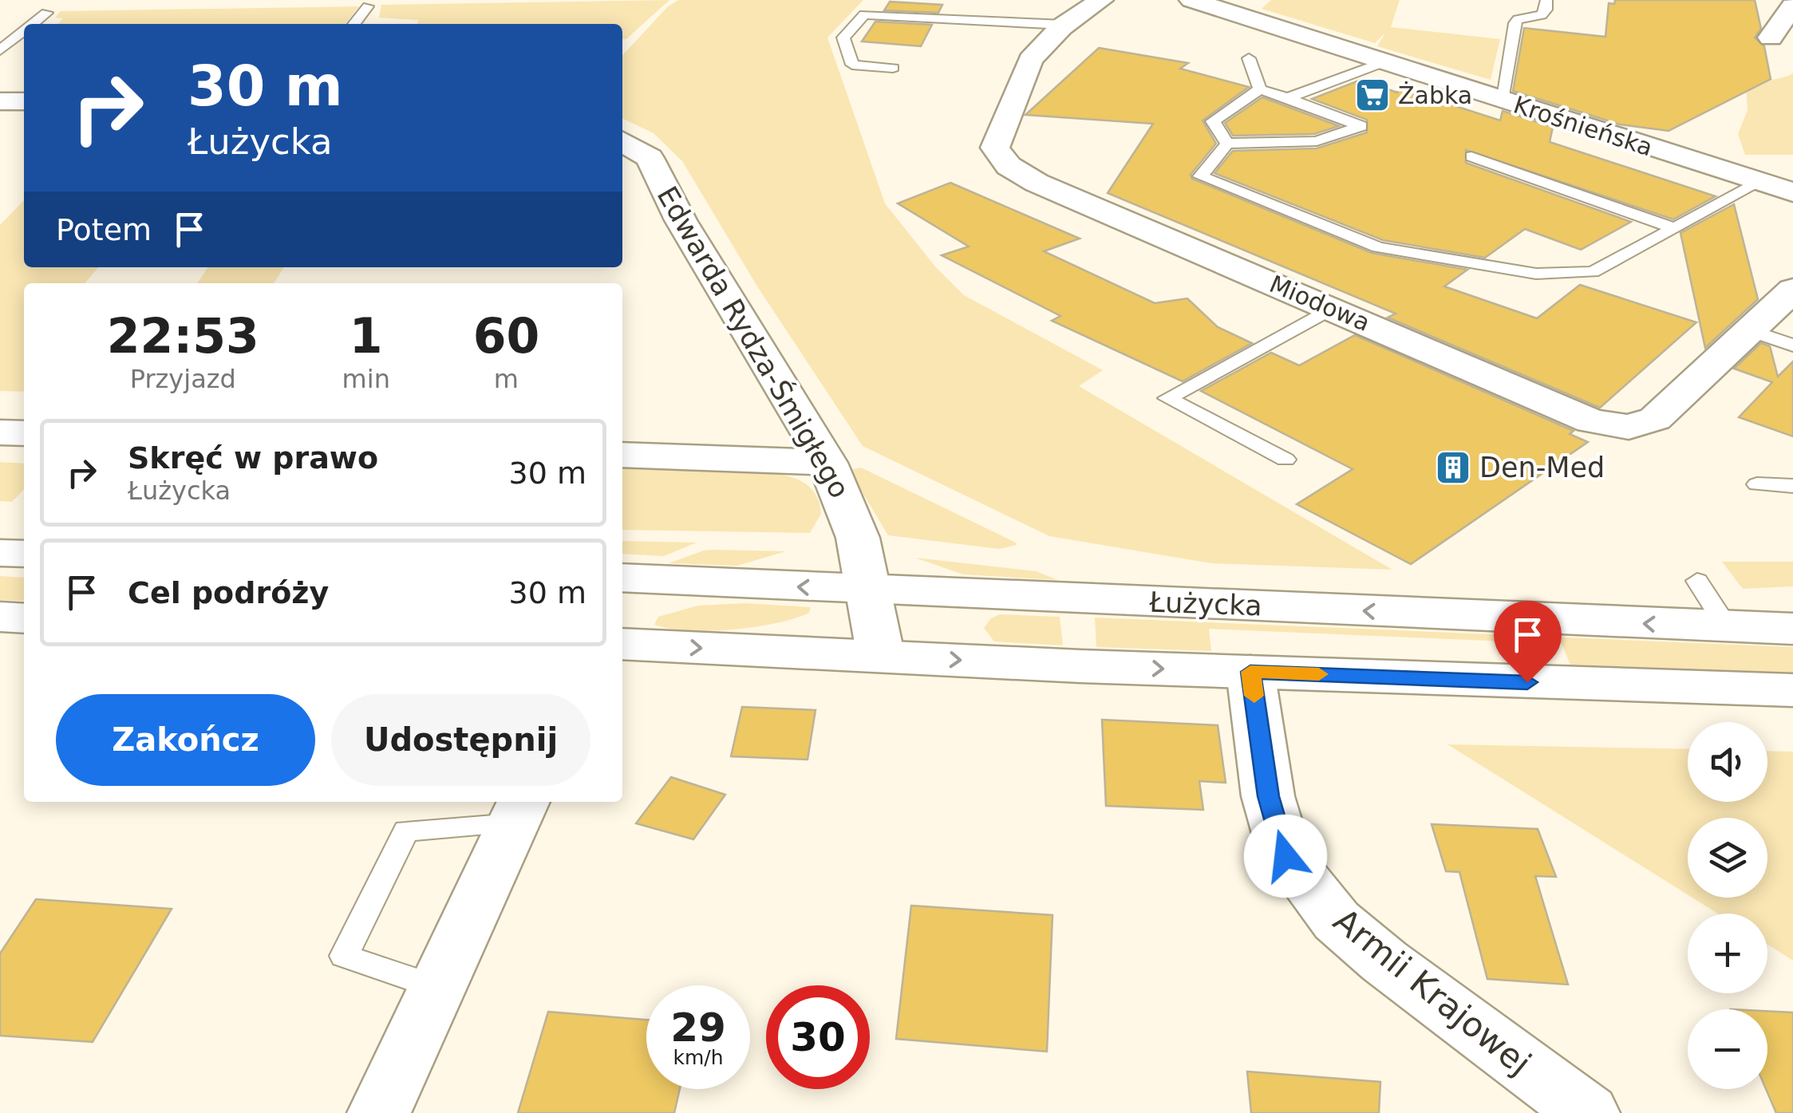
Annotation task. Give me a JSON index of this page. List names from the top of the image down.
{
  "streets": {
    "street": [
      "Krośnieńska",
      "Miodowa",
      "Edwarda Rydza-Śmigłego",
      "Łużycka",
      "Armii Krajowej"
    ]
  },
  "crossings": [
    ["Edwarda Rydza-Śmigłego", "Łużycka"]
  ],
  "places": {
    "supermarket": ["Żabka"],
    "building": ["Den-Med"]
  },
  "page": {
    "turn": ["30 m", "Łużycka"],
    "then": "Potem",
    "eta": [
      "22:53",
      "Przyjazd",
      "1",
      "min",
      "60",
      "m"
    ],
    "list": [
      {
        "name": "Skręć w prawo",
        "note": "Łużycka",
        "value": "30 m"
      },
      {
        "name": "Cel podróży",
        "value": "30 m"
      }
    ],
    "buttons": ["Zakończ", "Udostępnij"],
    "map_buttons": ["+", "−"],
    "speed": "29 km/h",
    "limit": "30"
  }
}
